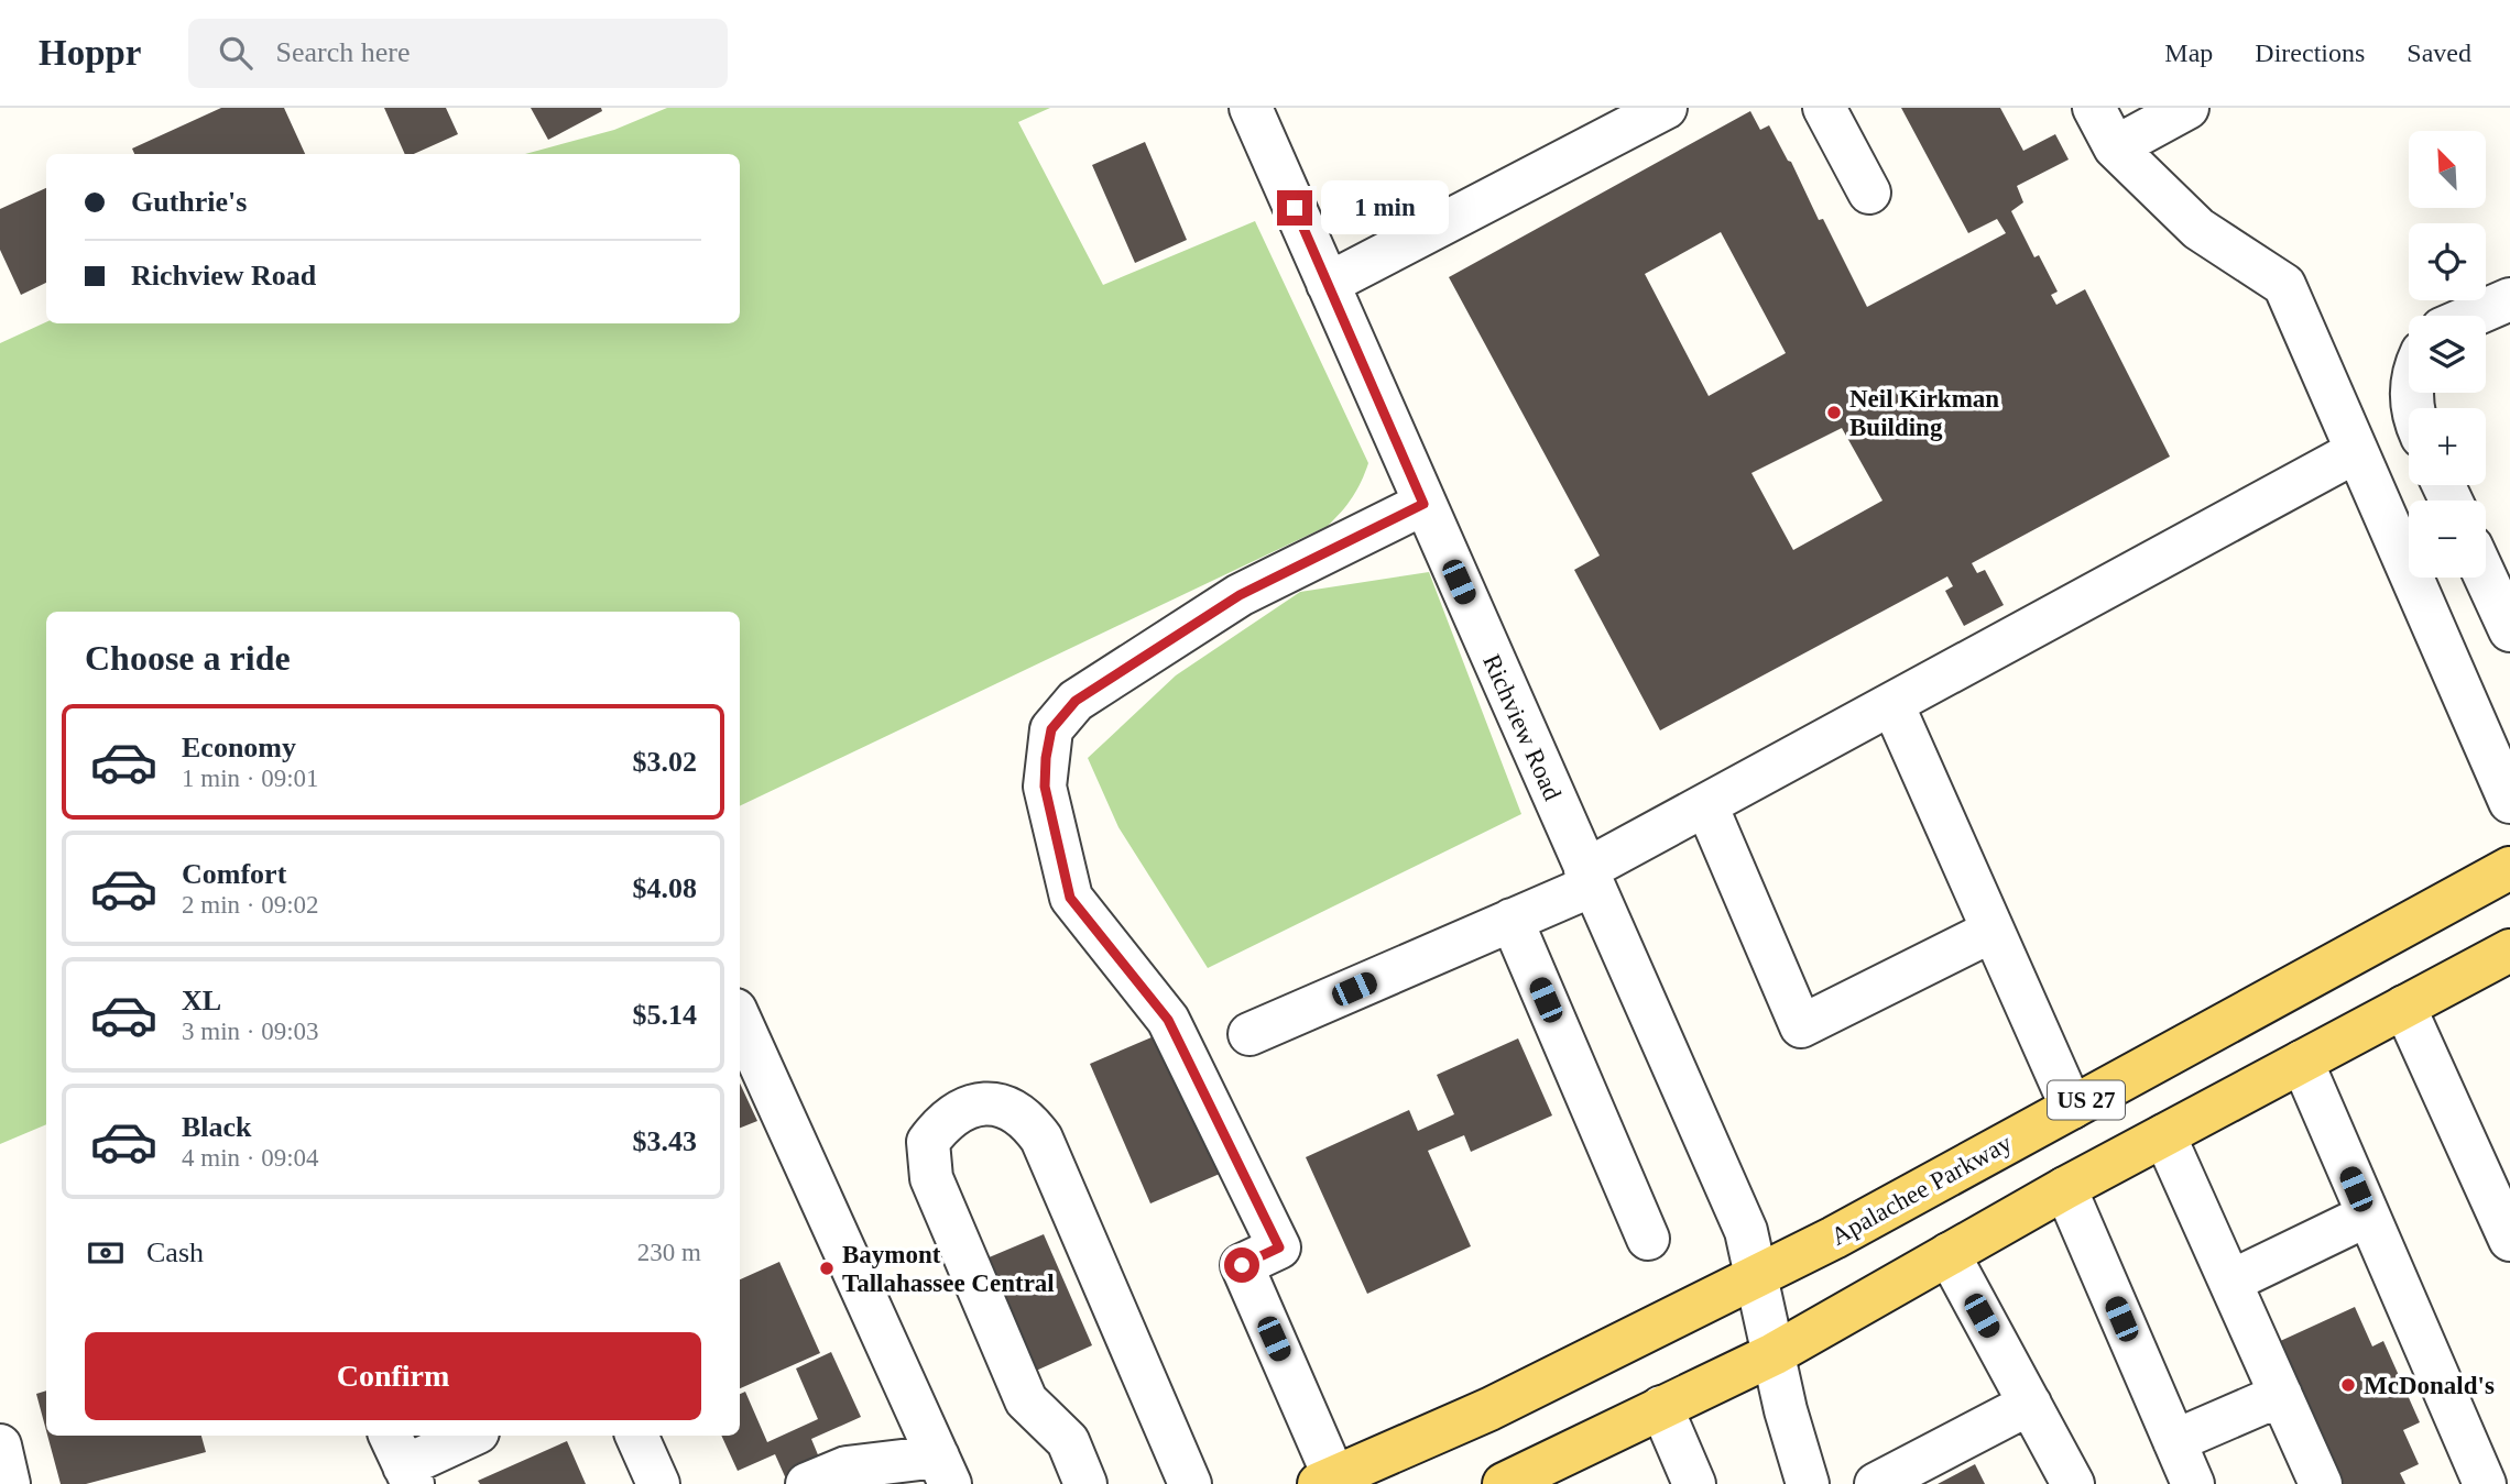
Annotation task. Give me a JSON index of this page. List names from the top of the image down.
{
  "streets": {
    "main road": ["US 27", "Apalachee Parkway"],
    "street": ["Richview Road"]
  },
  "crossings": [
    ["Richview Road", "US 27"],
    ["Richview Road", "Apalachee Parkway"]
  ],
  "places": ["Neil Kirkman Building", "Baymont Tallahassee Central", "McDonald's"],
  "north": "top left",
  "page": {
    "header": "Hoppr",
    "search": "Search here",
    "nav": ["Map", "Directions", "Saved"],
    "map_buttons": ["+", "−"],
    "banner": ["Guthrie's", "Richview Road"],
    "bubble": "1 min",
    "heading": "Choose a ride",
    "list": [
      {
        "name": "Economy",
        "note": "1 min · 09:01",
        "value": "$3.02"
      },
      {
        "name": "Comfort",
        "note": "2 min · 09:02",
        "value": "$4.08"
      },
      {
        "name": "XL",
        "note": "3 min · 09:03",
        "value": "$5.14"
      },
      {
        "name": "Black",
        "note": "4 min · 09:04",
        "value": "$3.43"
      }
    ],
    "pay": ["Cash", "230 m"],
    "buttons": "Confirm"
  }
}
